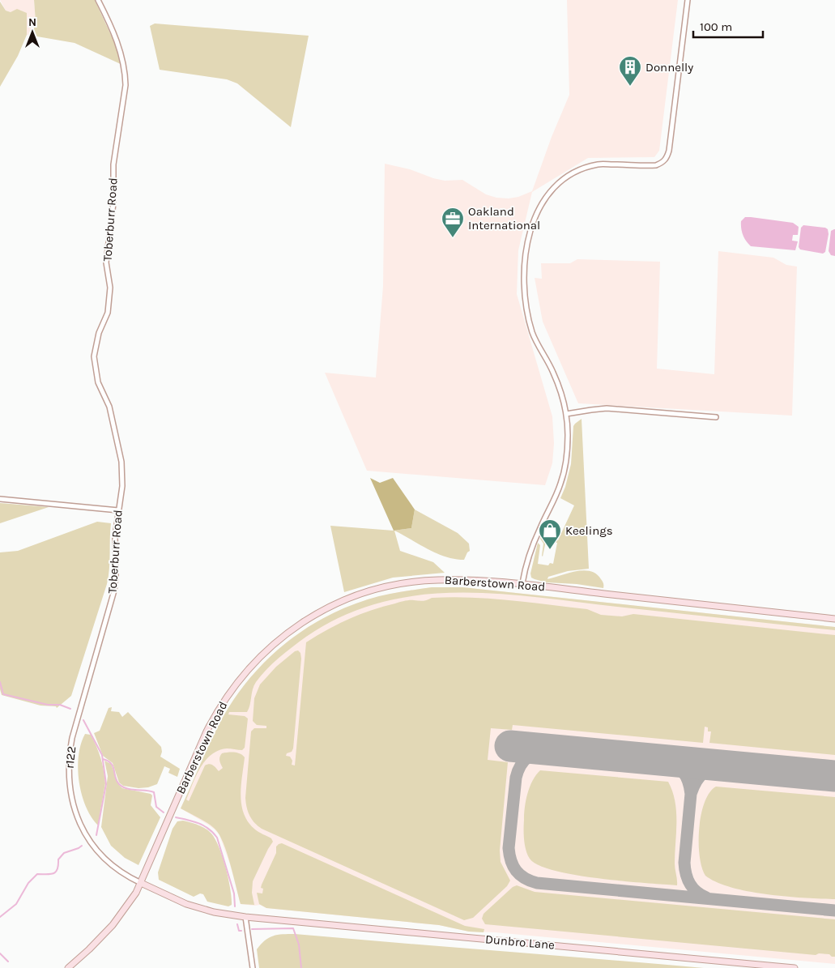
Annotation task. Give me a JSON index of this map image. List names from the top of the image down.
{
  "streets": {
    "main road": ["Barberstown Road", "Dunbro Lane"],
    "street": ["Toberburr Road", "r122"]
  },
  "crossings": [
    ["Toberburr Road", "r122"],
    ["Barberstown Road", "r122"],
    ["Barberstown Road", "Dunbro Lane"],
    ["r122", "Dunbro Lane"]
  ],
  "places": {
    "building": ["Donnelly"],
    "office": ["Oakland International"],
    "shop": ["Keelings"]
  },
  "scale_bar": "100 m",
  "north": "top"
}
